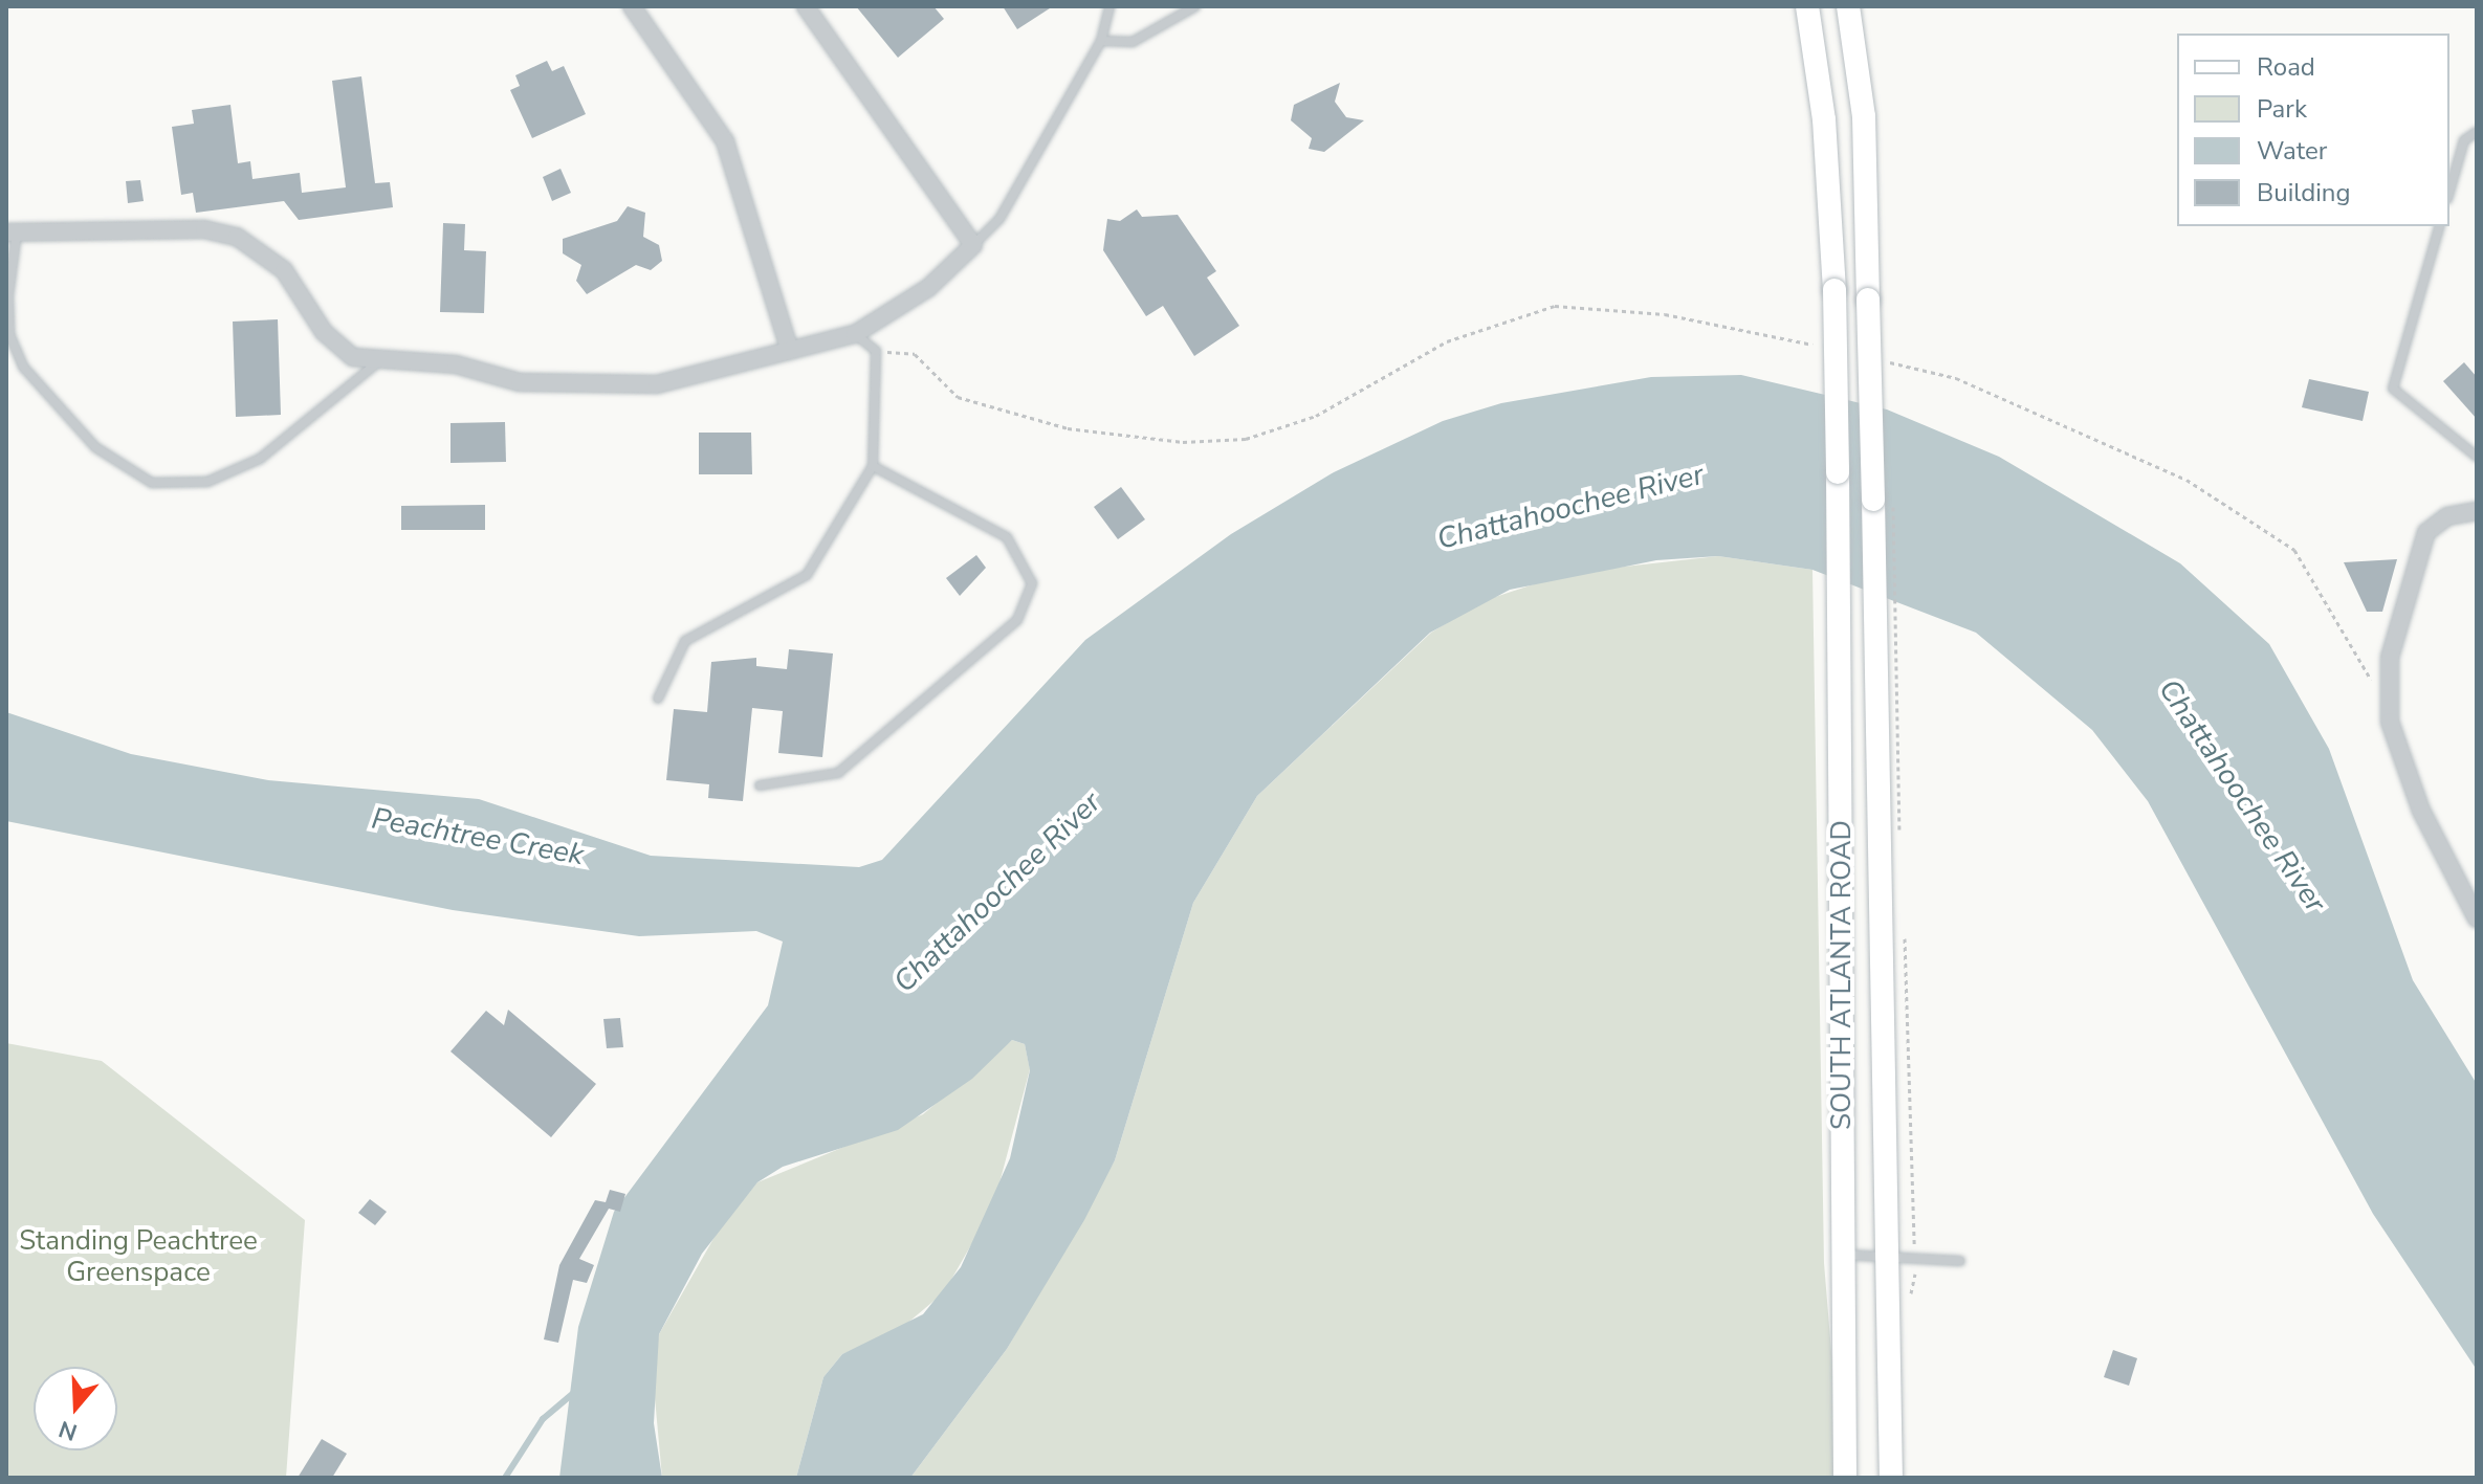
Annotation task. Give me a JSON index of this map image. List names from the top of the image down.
{
  "streets": {
    "main road": ["SOUTH ATLANTA ROAD"]
  },
  "water": ["Chattahoochee River", "Peachtree Creek"],
  "parks": ["Standing Peachtree Greenspace"],
  "legend": [
    "Road",
    "Park",
    "Water",
    "Building"
  ],
  "north": "bottom"
}
